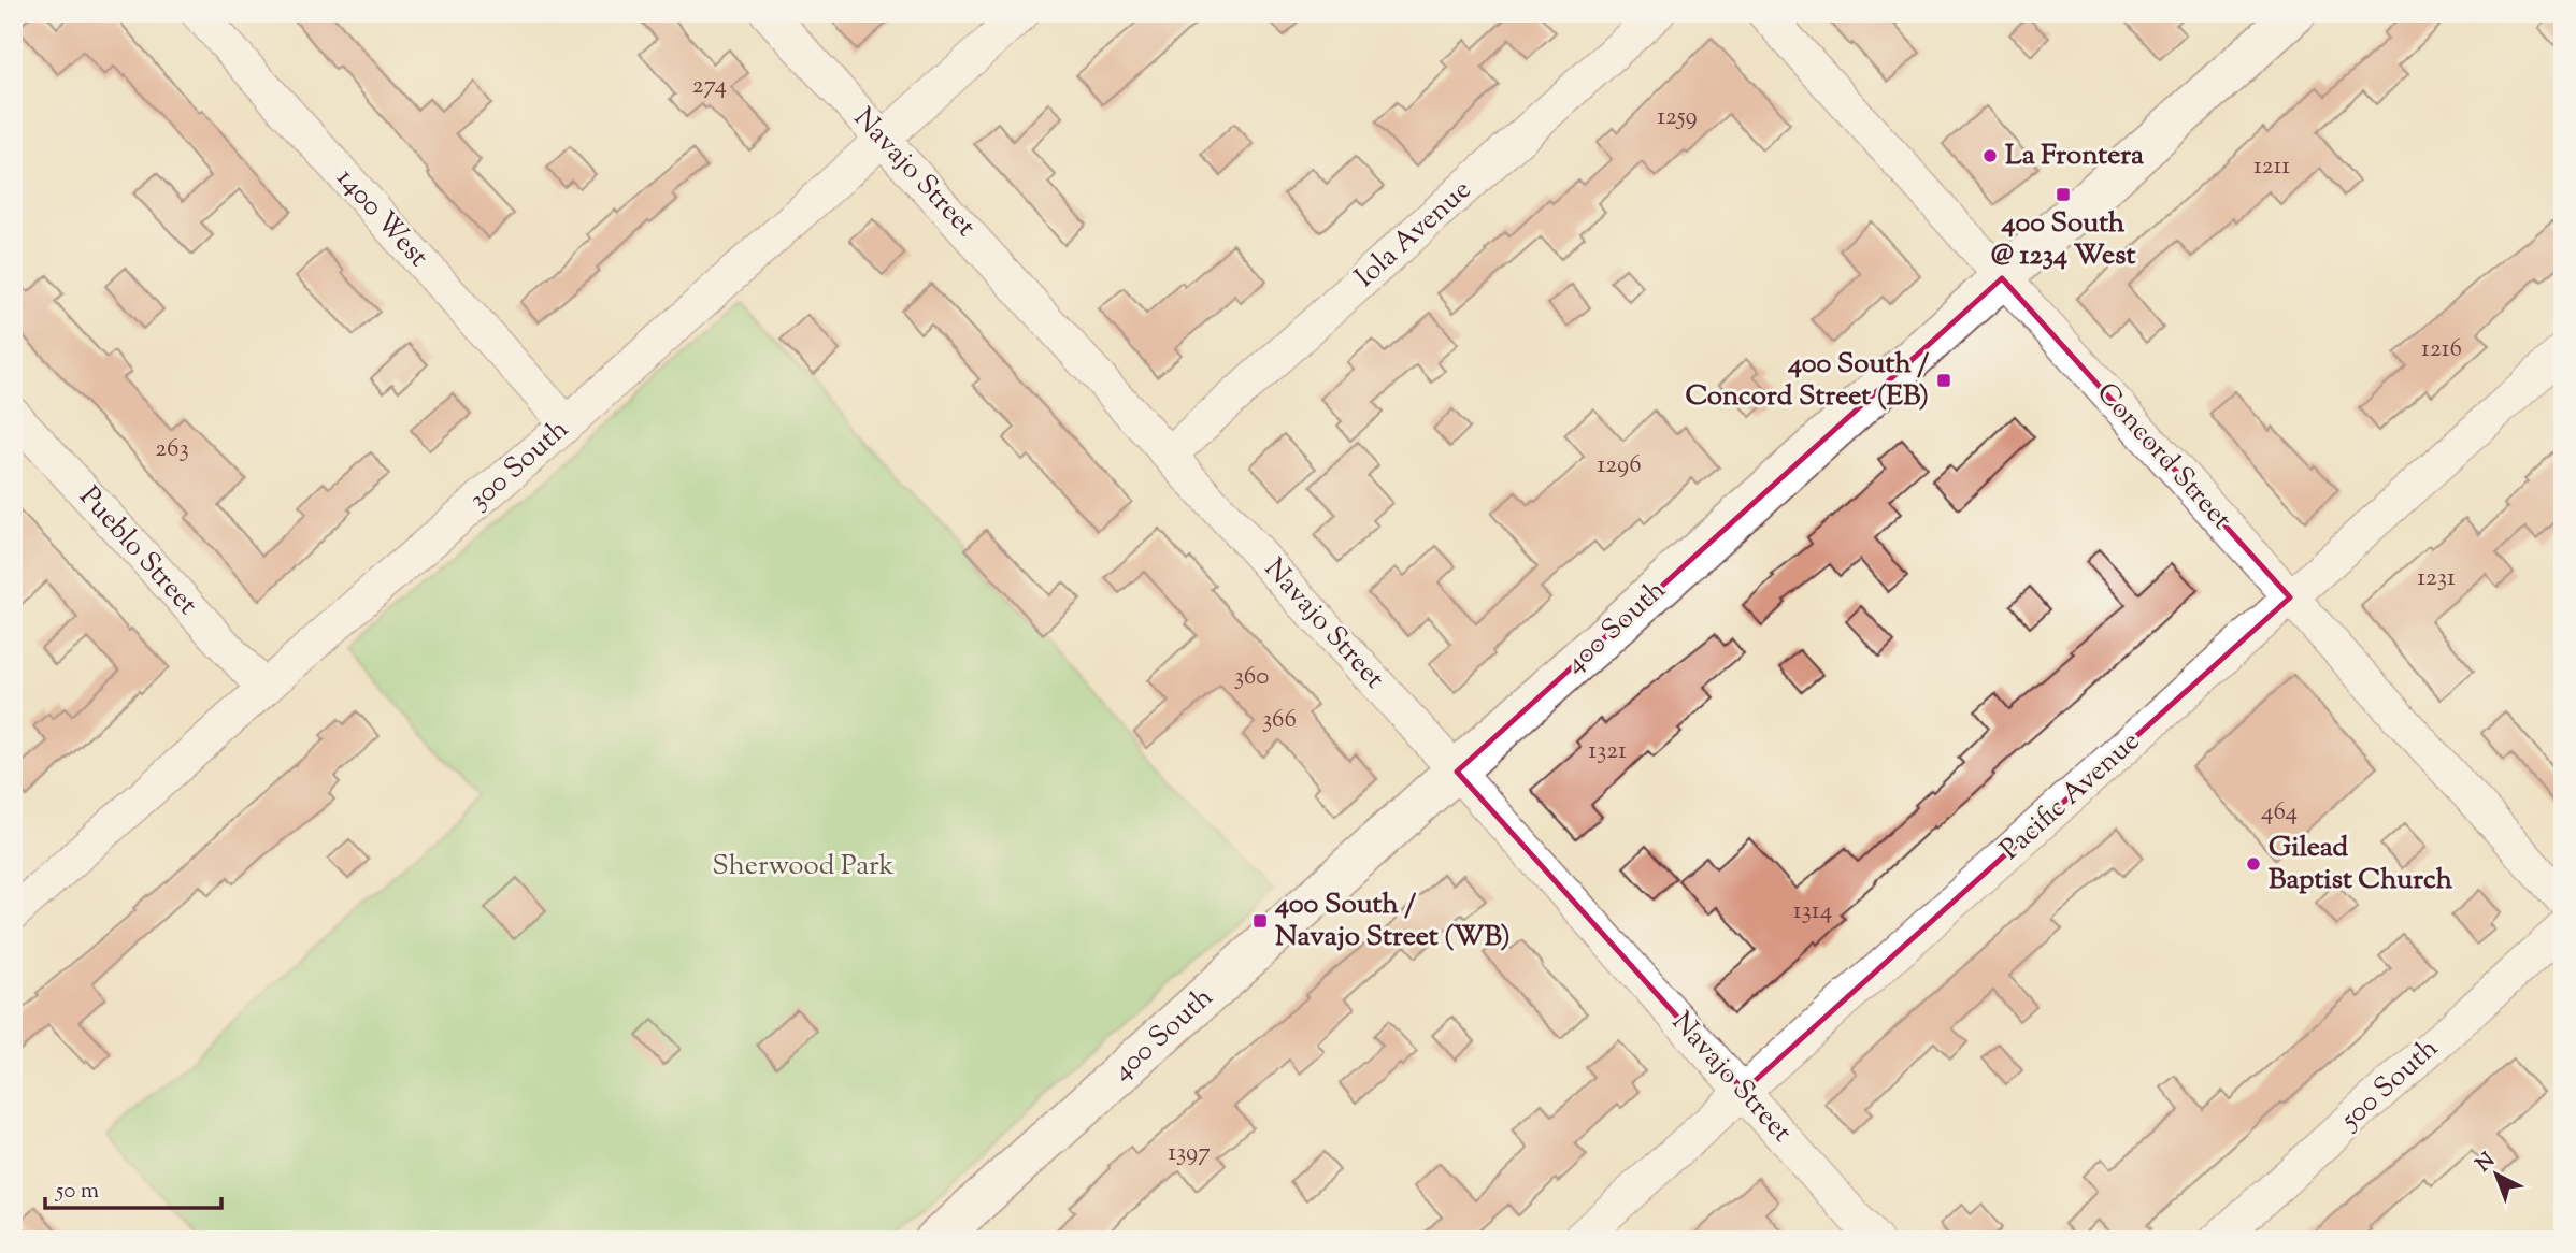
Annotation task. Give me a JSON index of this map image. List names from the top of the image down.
{
  "streets": {
    "main road": ["400 South"],
    "street": [
      "Navajo Street",
      "1400 West",
      "Iola Avenue",
      "Concord Street",
      "300 South",
      "Pueblo Street",
      "Pacific Avenue",
      "500 South"
    ]
  },
  "crossings": [
    ["Navajo Street", "Iola Avenue"],
    ["Navajo Street", "300 South"],
    ["Navajo Street", "400 South"],
    ["Navajo Street", "Pacific Avenue"],
    ["1400 West", "300 South"],
    ["Concord Street", "400 South"],
    ["Concord Street", "Pacific Avenue"],
    ["300 South", "Pueblo Street"]
  ],
  "parks": ["Sherwood Park"],
  "places": {
    "other": ["La Frontera", "Gilead Baptist Church"],
    "transit": ["400 South @ 1234 West", "400 South / Concord Street (EB)", "400 South / Navajo Street (WB)"]
  },
  "house_numbers": [
    "274",
    "1259",
    "1211",
    "1216",
    "263",
    "1296",
    "1231",
    "360",
    "366",
    "1321",
    "464",
    "1314",
    "1397"
  ],
  "scale_bar": "50 m",
  "north": "top left"
}
